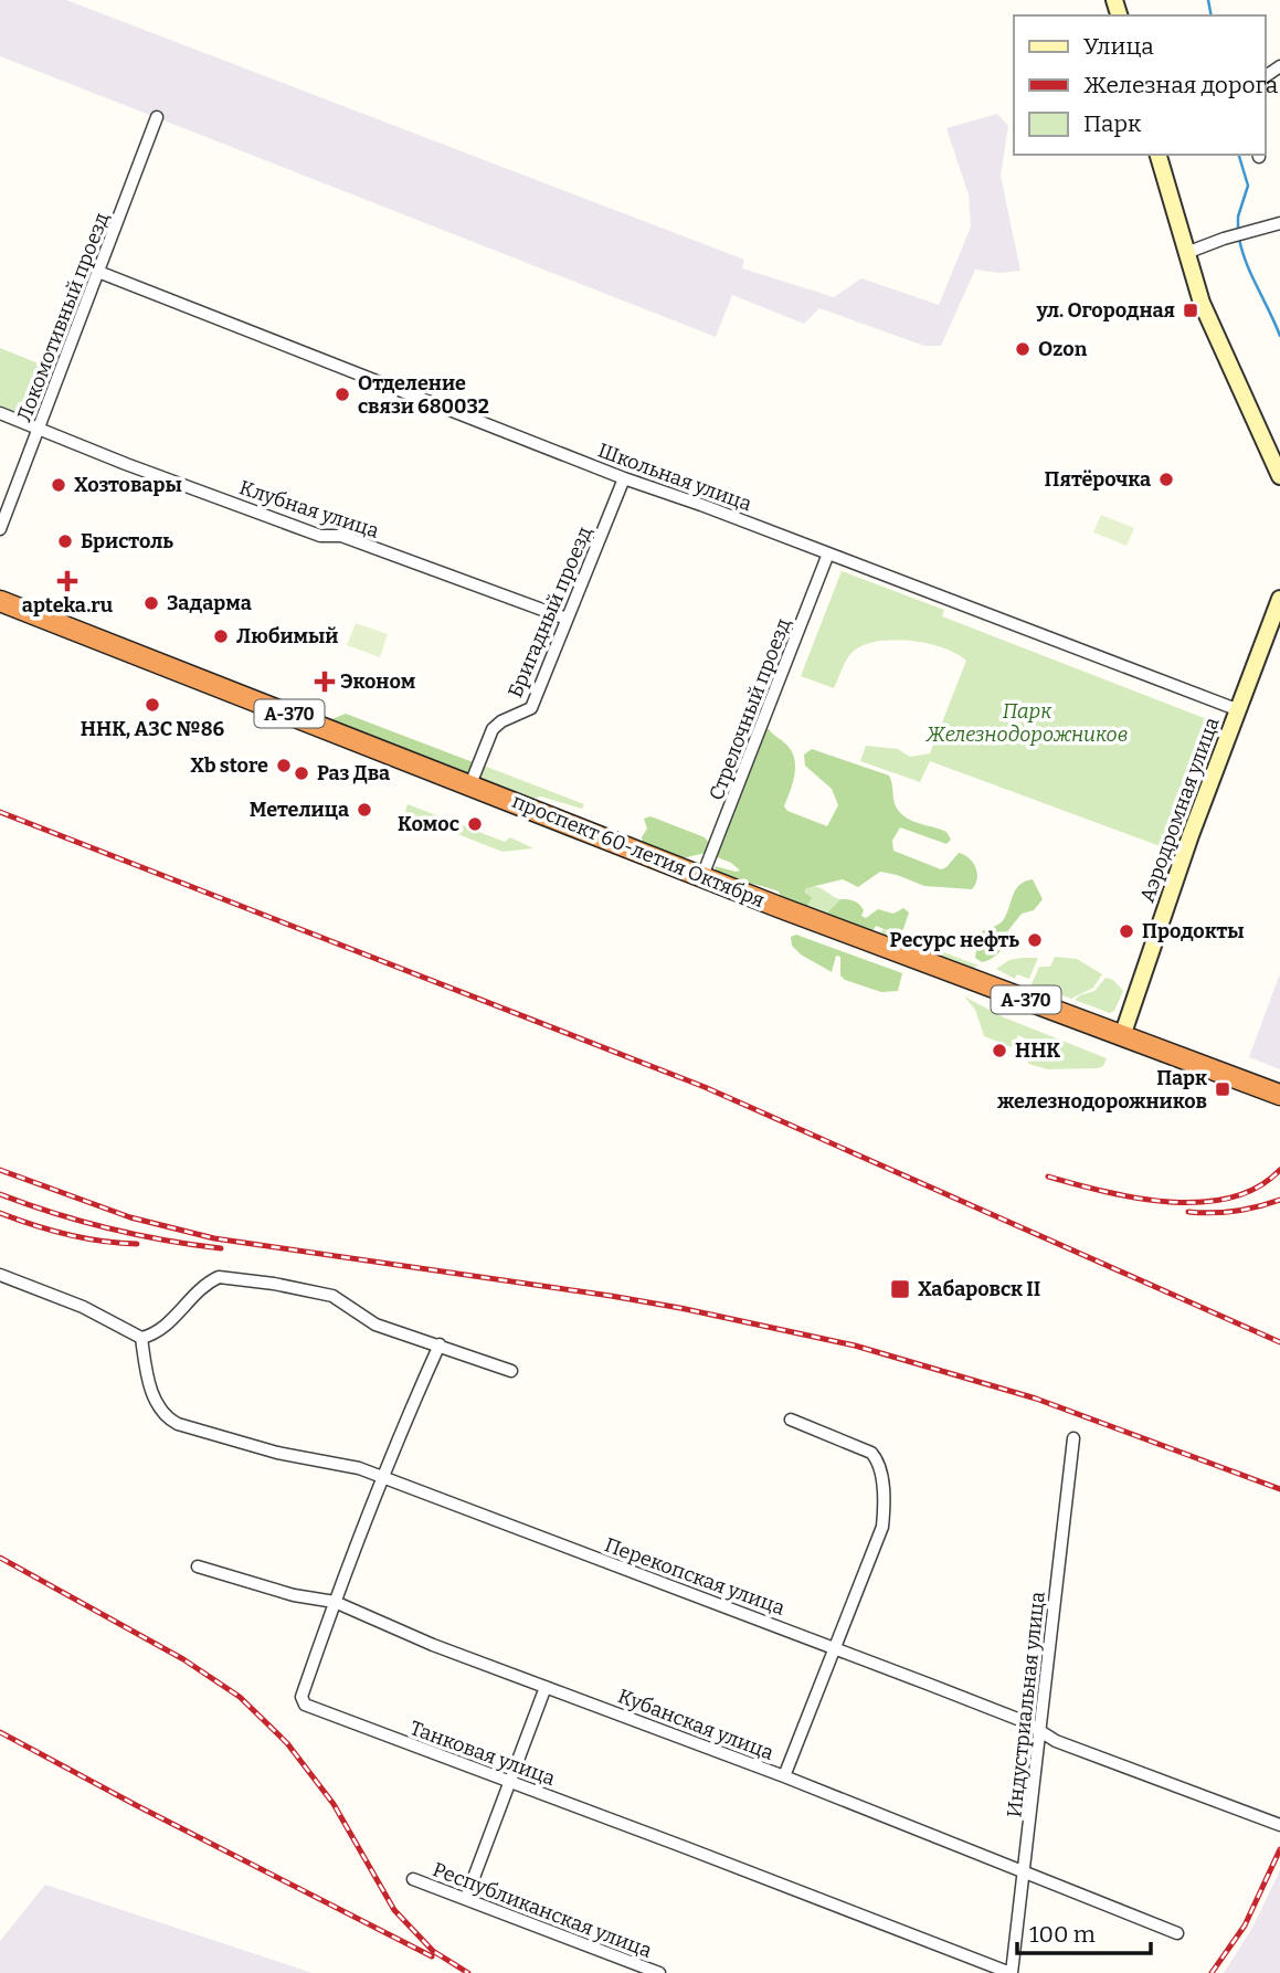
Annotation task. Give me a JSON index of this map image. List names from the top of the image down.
{
  "streets": {
    "highway": ["А-370", "проспект 60-летия Октября"],
    "street": [
      "Локомотивный проезд",
      "Школьная улица",
      "Клубная улица",
      "Бригадный проезд",
      "Стрелочный проезд",
      "Аэродромная улица",
      "Перекопская улица",
      "Индустриальная улица",
      "Кубанская улица",
      "Танковая улица",
      "Республиканская улица"
    ]
  },
  "crossings": [
    ["Локомотивный проезд", "Школьная улица"],
    ["Локомотивный проезд", "Клубная улица"],
    ["Школьная улица", "Бригадный проезд"],
    ["Школьная улица", "Стрелочный проезд"],
    ["Школьная улица", "Аэродромная улица"],
    ["Клубная улица", "Бригадный проезд"],
    ["Бригадный проезд", "проспект 60-летия Октября"],
    ["Стрелочный проезд", "проспект 60-летия Октября"],
    ["Аэродромная улица", "проспект 60-летия Октября"],
    ["Перекопская улица", "Индустриальная улица"],
    ["Перекопская улица", "Танковая улица"],
    ["Индустриальная улица", "Кубанская улица"],
    ["Индустриальная улица", "Танковая улица"],
    ["Кубанская улица", "Танковая улица"]
  ],
  "parks": ["Парк Железнодорожников"],
  "places": {
    "transit": ["ул. Огородная", "Парк железнодорожников", "Хабаровск II"],
    "other": [
      "Ozon",
      "Отделение связи 680032",
      "Пятёрочка",
      "Хозтовары",
      "Бристоль",
      "Задарма",
      "Любимый",
      "ННК, АЗС №86",
      "Xb store",
      "Раз Два",
      "Метелица",
      "Комос",
      "Продокты",
      "Ресурс нефть",
      "ННК"
    ],
    "health": ["apteka.ru", "Эконом"]
  },
  "legend": ["Улица", "Железная дорога", "Парк"],
  "scale_bar": "100 m"
}
